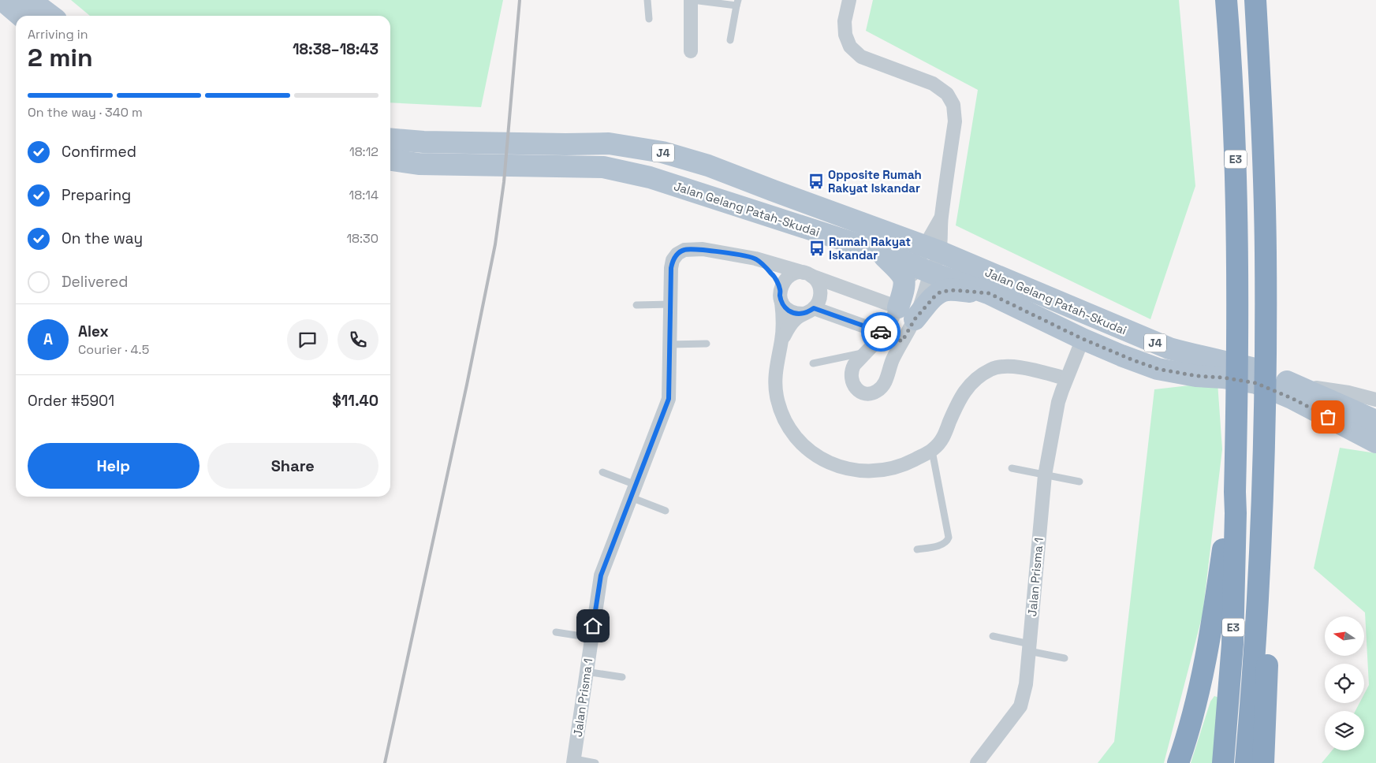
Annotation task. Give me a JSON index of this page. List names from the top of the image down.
{
  "streets": {
    "highway": ["E3"],
    "main road": ["J4", "Jalan Gelang Patah-Skudai"],
    "street": ["Jalan Prisma 1"]
  },
  "crossings": [
    ["Jalan Gelang Patah-Skudai", "Jalan Prisma 1"]
  ],
  "places": {
    "bus stop": ["Opposite Rumah Rakyat Iskandar", "Rumah Rakyat Iskandar"]
  },
  "north": "left",
  "page": {
    "heading": ["2 min", "Arriving in", "18:38–18:43"],
    "panel": [
      "Alex",
      "Courier · 4.5",
      "Order #5901",
      "$11.40"
    ],
    "bar": "On the way · 340 m",
    "list": [
      ["Confirmed", "18:12"],
      ["Preparing", "18:14"],
      ["On the way", "18:30"],
      "Delivered"
    ],
    "round": "A",
    "buttons": ["Help", "Share"]
  }
}
